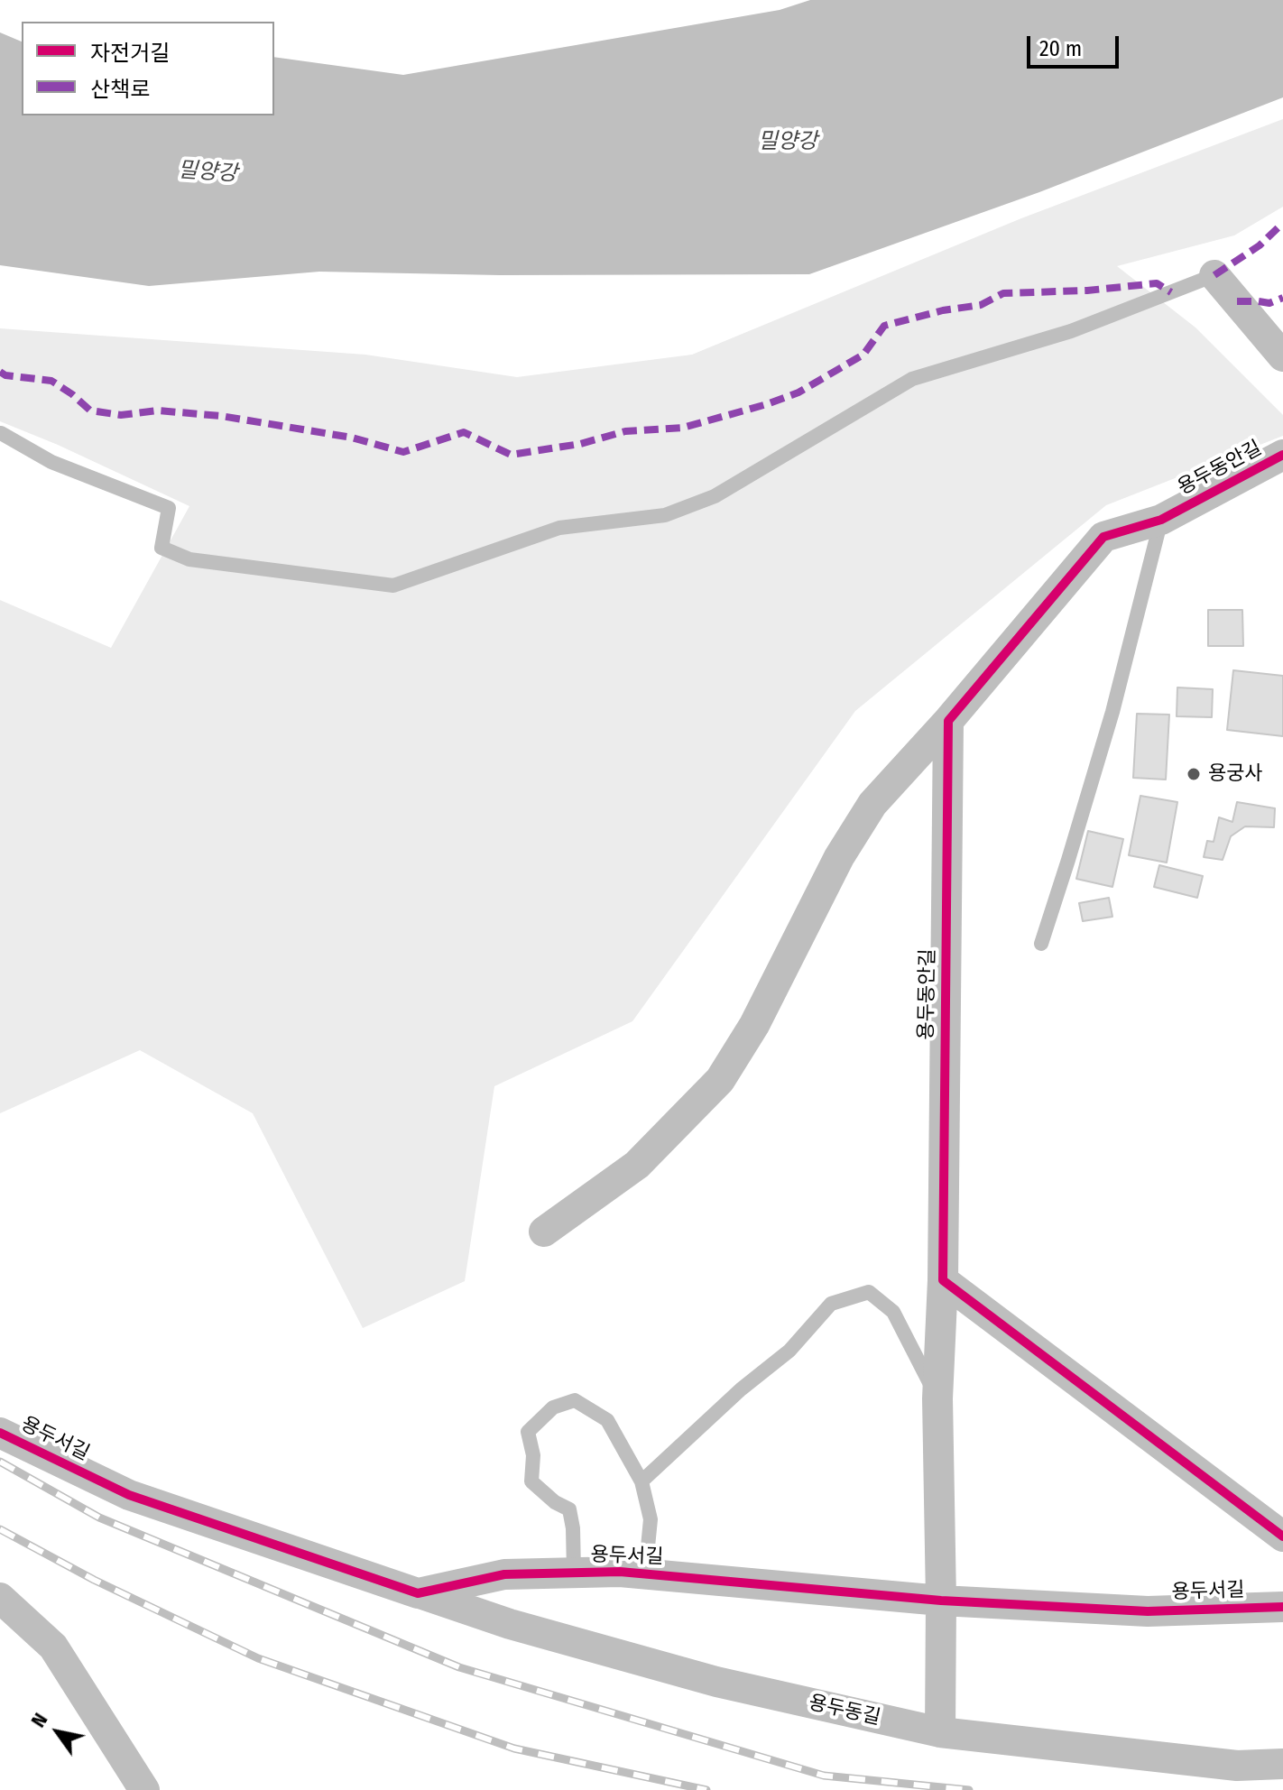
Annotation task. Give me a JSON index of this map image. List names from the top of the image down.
{
  "streets": {
    "street": ["용두동안길", "용두서길", "용두동길"]
  },
  "crossings": [
    ["용두동안길", "용두서길"],
    ["용두동안길", "용두동길"],
    ["용두서길", "용두동길"]
  ],
  "water": ["밀양강"],
  "places": ["용궁사"],
  "legend": ["자전거길", "산책로"],
  "scale_bar": "20 m",
  "north": "top left"
}
